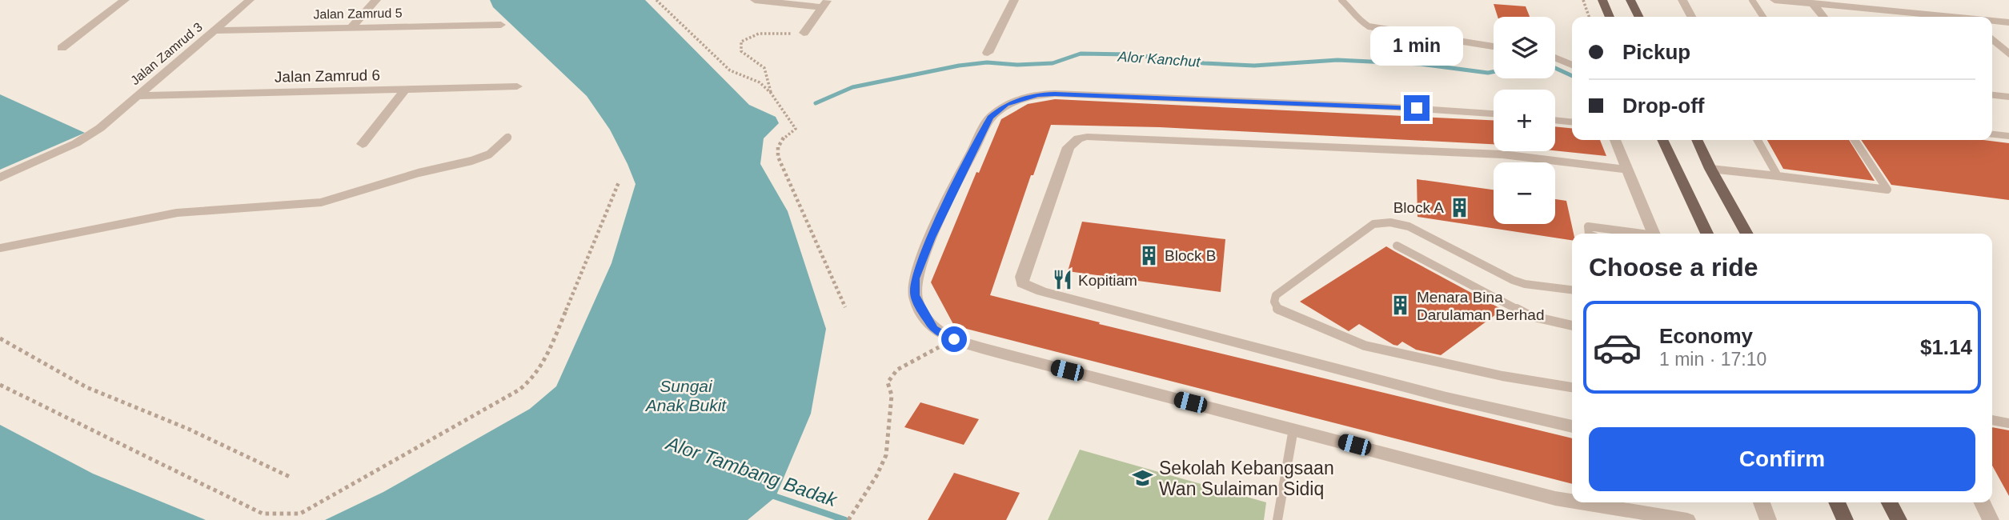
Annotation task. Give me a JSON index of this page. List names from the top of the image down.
{
  "streets": {
    "street": ["Jalan Zamrud 5", "Jalan Zamrud 3", "Jalan Zamrud 6"]
  },
  "crossings": [
    ["Jalan Zamrud 5", "Jalan Zamrud 3"],
    ["Jalan Zamrud 3", "Jalan Zamrud 6"]
  ],
  "water": ["Alor Kanchut", "Sungai Anak Bukit", "Alor Tambang Badak"],
  "places": {
    "building": ["Block A", "Block B", "Menara Bina Darulaman Berhad"],
    "restaurant": ["Kopitiam"],
    "school or university": ["Sekolah Kebangsaan Wan Sulaiman Sidiq"]
  },
  "page": {
    "map_buttons": ["+", "−"],
    "banner": ["Pickup", "Drop-off"],
    "bubble": "1 min",
    "heading": "Choose a ride",
    "list": [
      {
        "name": "Economy",
        "note": "1 min · 17:10",
        "value": "$1.14"
      }
    ],
    "buttons": "Confirm"
  }
}
